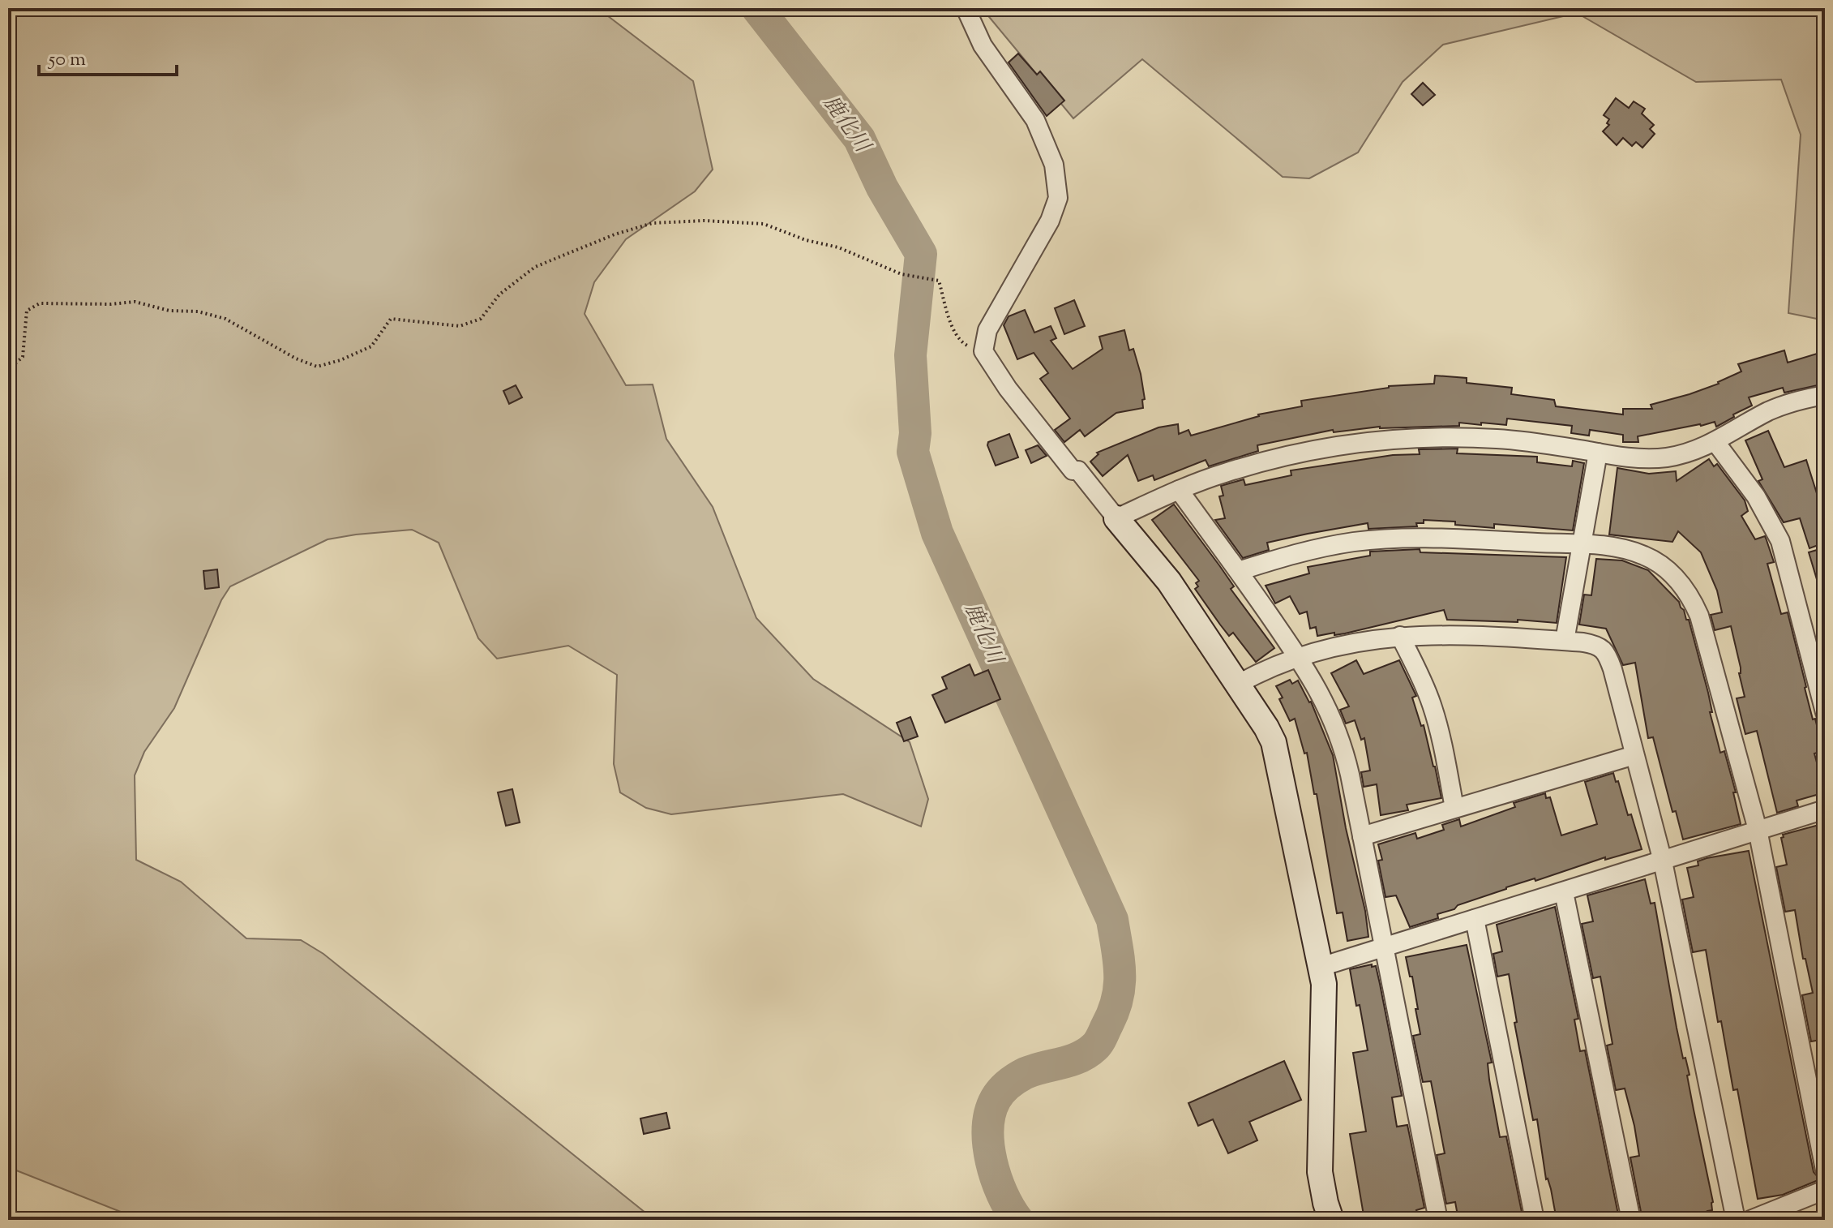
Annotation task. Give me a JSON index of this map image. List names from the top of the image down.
{
  "water": ["鹿化川"],
  "scale_bar": "50 m"
}
